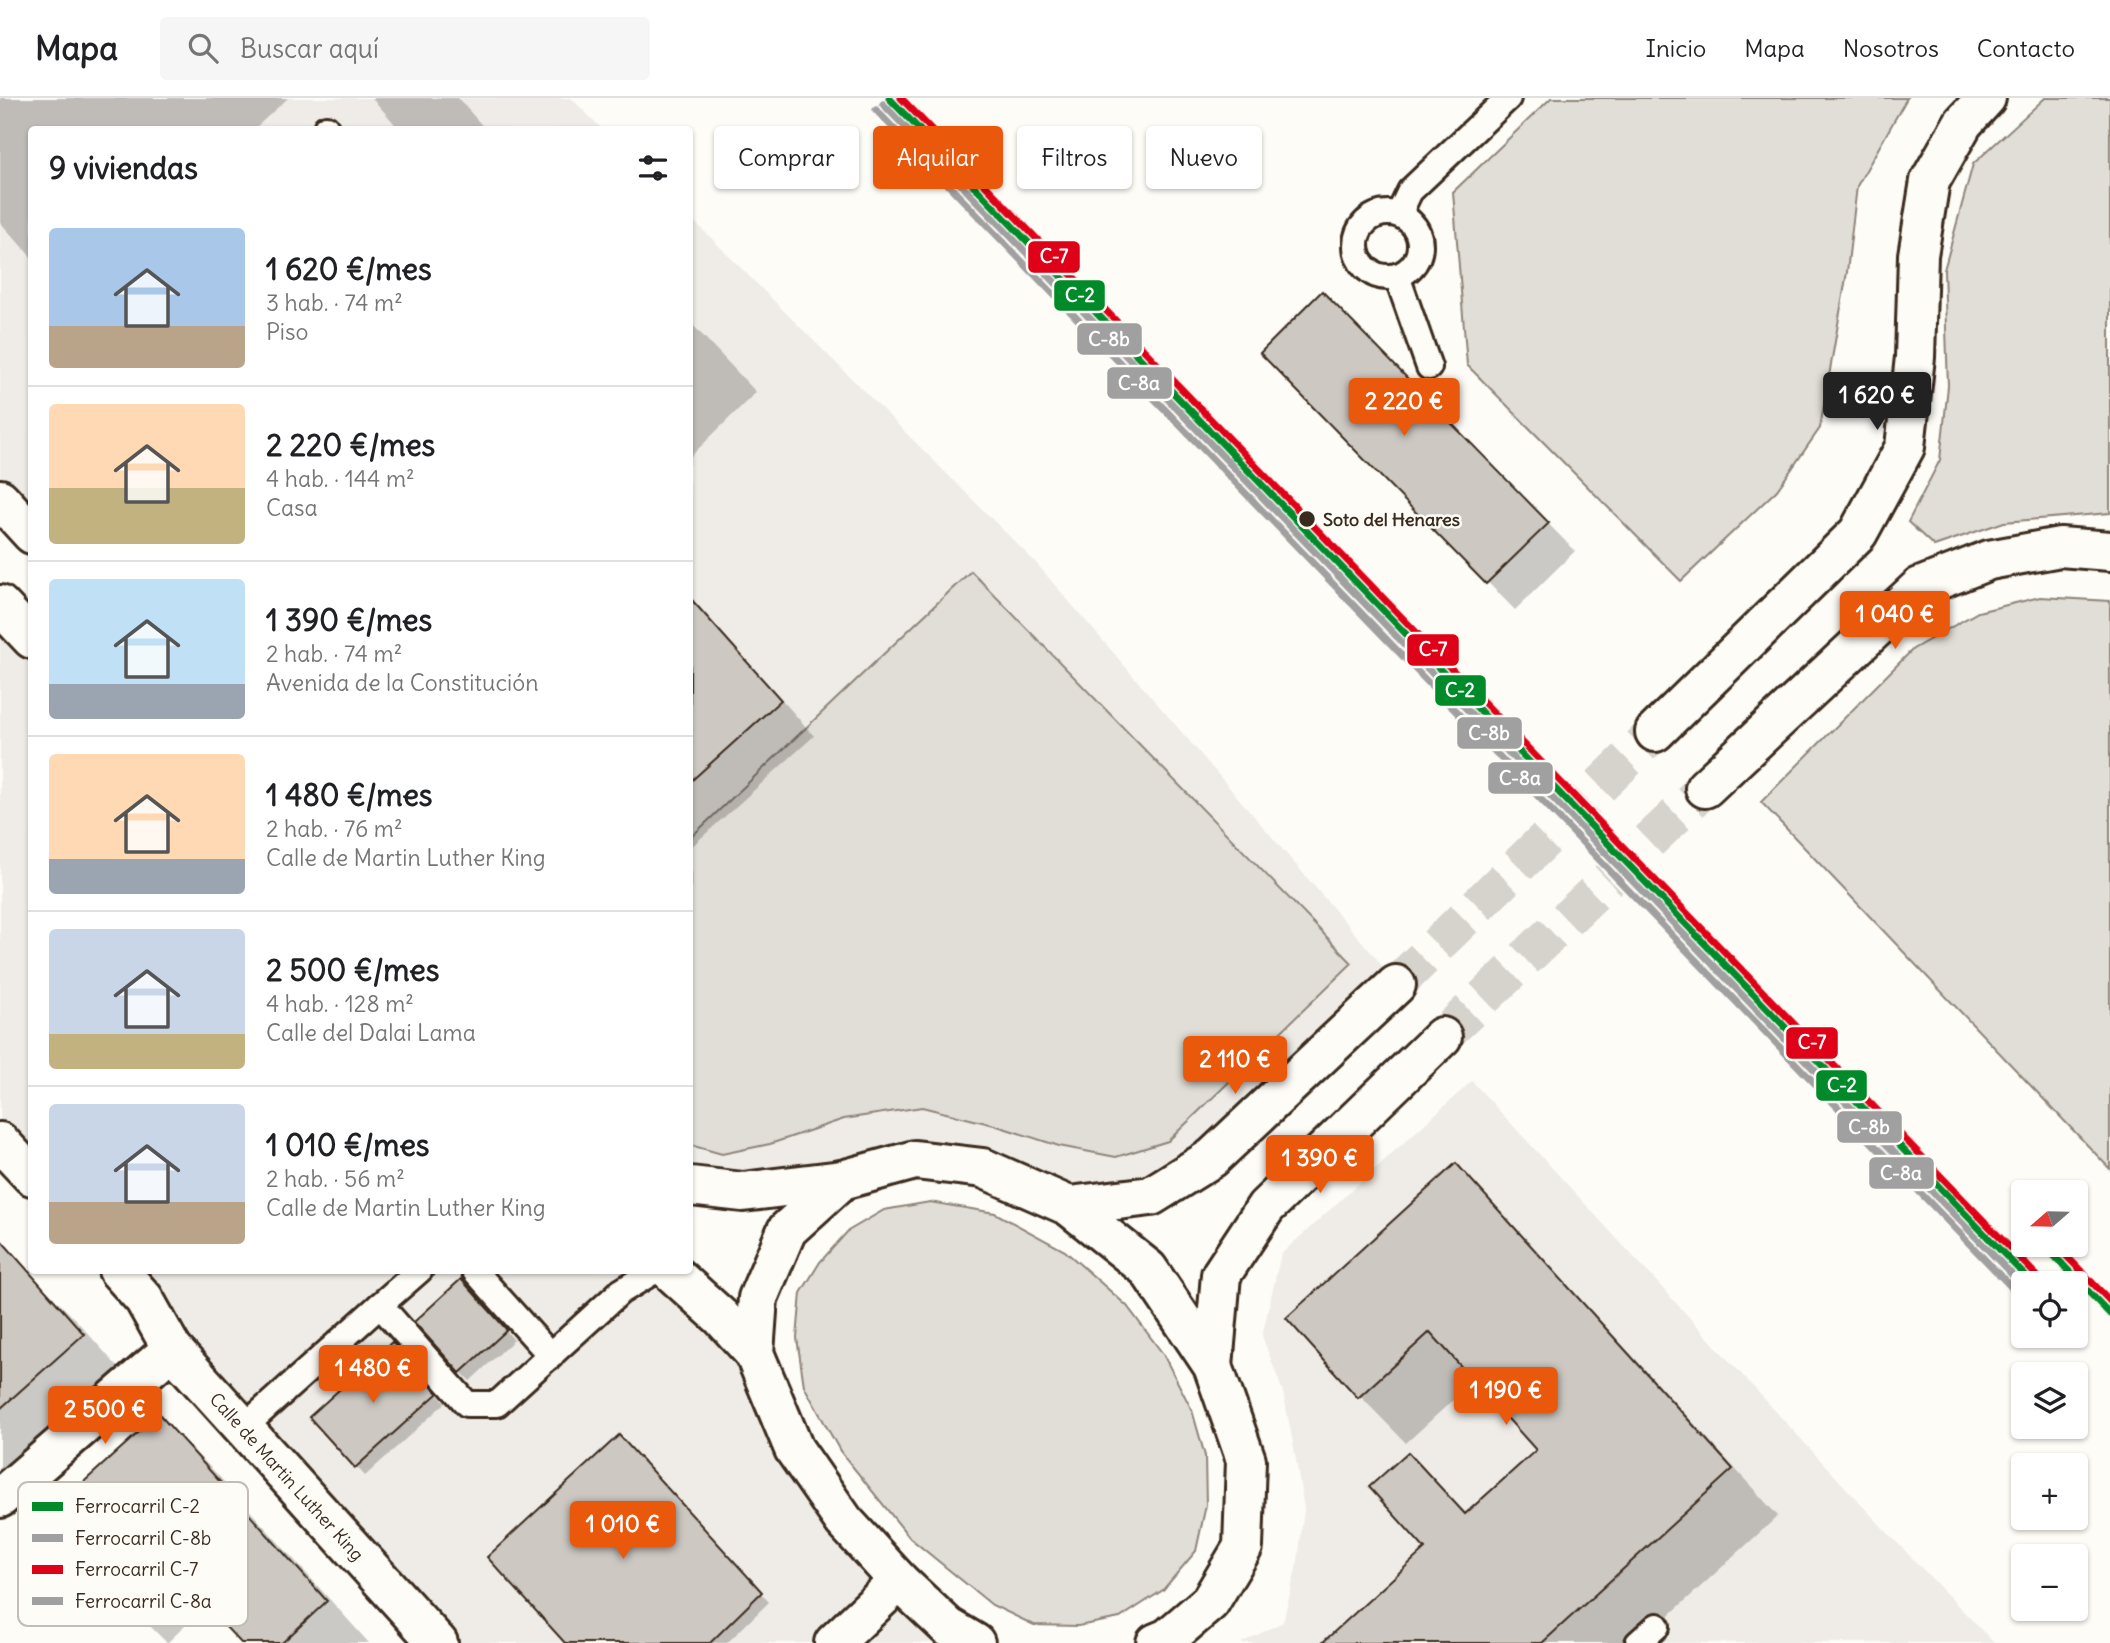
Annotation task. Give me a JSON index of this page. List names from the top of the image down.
{
  "streets": {
    "street": ["Calle de Martin Luther King"]
  },
  "places": ["Soto del Henares"],
  "lines": [
    "rail line C-2",
    "rail line C-7",
    "rail line C-8b",
    "rail line C-8a"
  ],
  "legend": [
    "Ferrocarril C-2",
    "Ferrocarril C-8b",
    "Ferrocarril C-7",
    "Ferrocarril C-8a"
  ],
  "north": "left",
  "page": {
    "header": "Mapa",
    "search": "Buscar aquí",
    "nav": [
      "Inicio",
      "Mapa",
      "Nosotros",
      "Contacto"
    ],
    "chip": [
      "Comprar",
      "Alquilar",
      "Filtros",
      "Nuevo"
    ],
    "heading": "9 viviendas",
    "list": [
      {
        "name": "1 620 €/mes",
        "note": "3 hab. · 74 m² · Piso"
      },
      {
        "name": "2 220 €/mes",
        "note": "4 hab. · 144 m² · Casa"
      },
      {
        "name": "1 390 €/mes",
        "note": "2 hab. · 74 m² · Avenida de la Constitución"
      },
      {
        "name": "1 480 €/mes",
        "note": "2 hab. · 76 m² · Calle de Martin Luther King"
      },
      {
        "name": "2 500 €/mes",
        "note": "4 hab. · 128 m² · Calle del Dalai Lama"
      },
      {
        "name": "1 010 €/mes",
        "note": "2 hab. · 56 m² · Calle de Martin Luther King"
      }
    ],
    "price": [
      "1 620 €",
      "2 220 €",
      "1 040 €",
      "2 110 €",
      "1 390 €",
      "1 480 €",
      "1 190 €",
      "2 500 €",
      "1 010 €"
    ],
    "map_buttons": ["+", "−"]
  }
}
